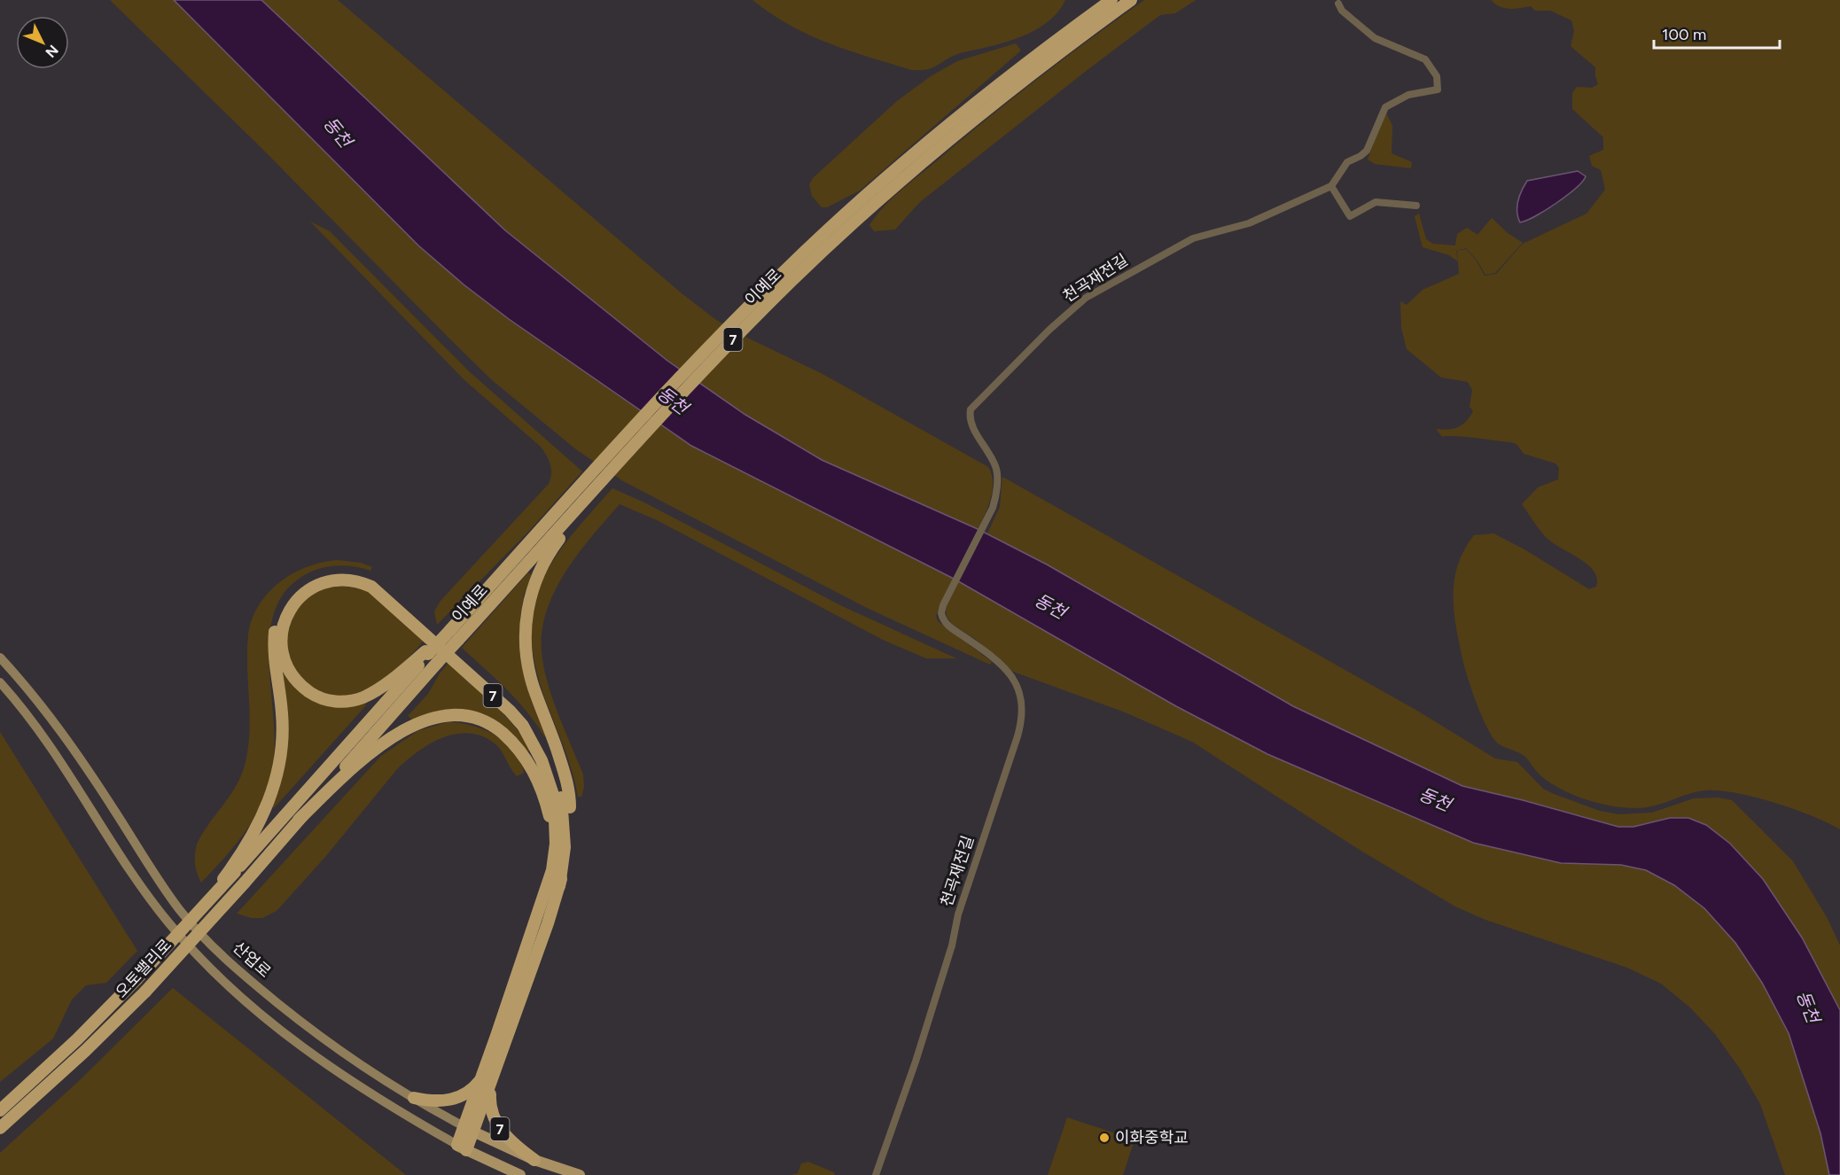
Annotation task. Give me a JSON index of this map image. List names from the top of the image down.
{
  "streets": {
    "highway": ["이예로", "7", "오토밸리로"],
    "main road": ["산업로"],
    "street": ["천곡재전길"]
  },
  "crossings": [
    ["이예로", "7"],
    ["7", "산업로"]
  ],
  "water": ["동천"],
  "places": ["이화중학교"],
  "scale_bar": "100 m",
  "north": "bottom right"
}
